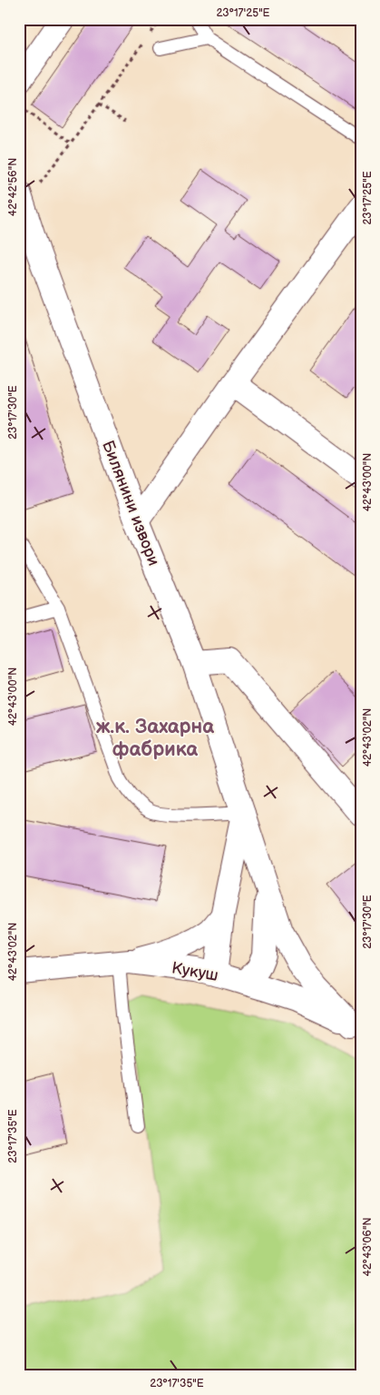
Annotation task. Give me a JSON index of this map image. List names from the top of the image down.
{
  "streets": {
    "street": ["Билянини извори", "Кукуш"]
  },
  "crossings": [
    ["Билянини извори", "Кукуш"]
  ],
  "districts": ["ж.к. Захарна фабрика"],
  "coordinates": [
    "23°17'25\"E",
    "42°42'56\"N",
    "23°17'30\"E",
    "42°43'00\"N",
    "42°43'02\"N",
    "23°17'35\"E",
    "42°43'06\"N"
  ]
}
